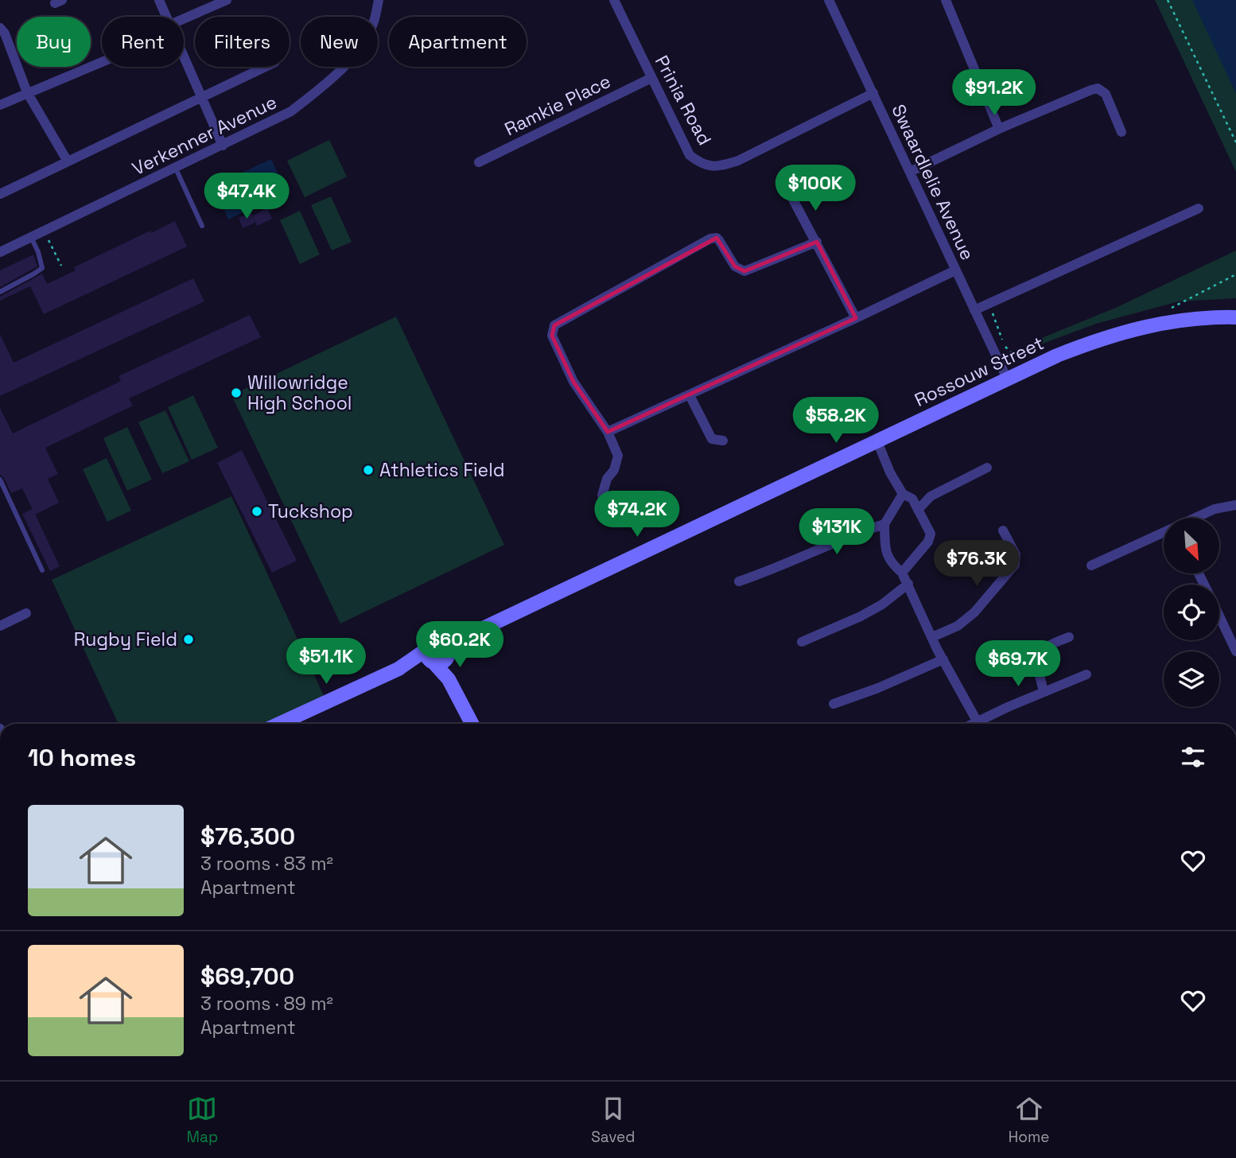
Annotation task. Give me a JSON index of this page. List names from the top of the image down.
{
  "streets": {
    "main road": ["Rossouw Street"],
    "street": [
      "Prinia Road",
      "Ramkie Place",
      "Verkenner Avenue",
      "Swaardlelie Avenue"
    ]
  },
  "crossings": [
    ["Prinia Road", "Ramkie Place"],
    ["Prinia Road", "Swaardlelie Avenue"],
    ["Swaardlelie Avenue", "Rossouw Street"]
  ],
  "places": [
    "Willowridge High School",
    "Athletics Field",
    "Tuckshop",
    "Rugby Field"
  ],
  "north": "bottom right",
  "page": {
    "chip": [
      "Buy",
      "Rent",
      "Filters",
      "New",
      "Apartment"
    ],
    "price": [
      "$91.2K",
      "$100K",
      "$47.4K",
      "$58.2K",
      "$74.2K",
      "$131K",
      "$76.3K",
      "$60.2K",
      "$51.1K",
      "$69.7K"
    ],
    "heading": "10 homes",
    "list": [
      {
        "name": "$76,300",
        "note": "3 rooms · 83 m² · Apartment"
      },
      {
        "name": "$69,700",
        "note": "3 rooms · 89 m² · Apartment"
      }
    ],
    "tabs": ["Map", "Saved", "Home"]
  }
}
